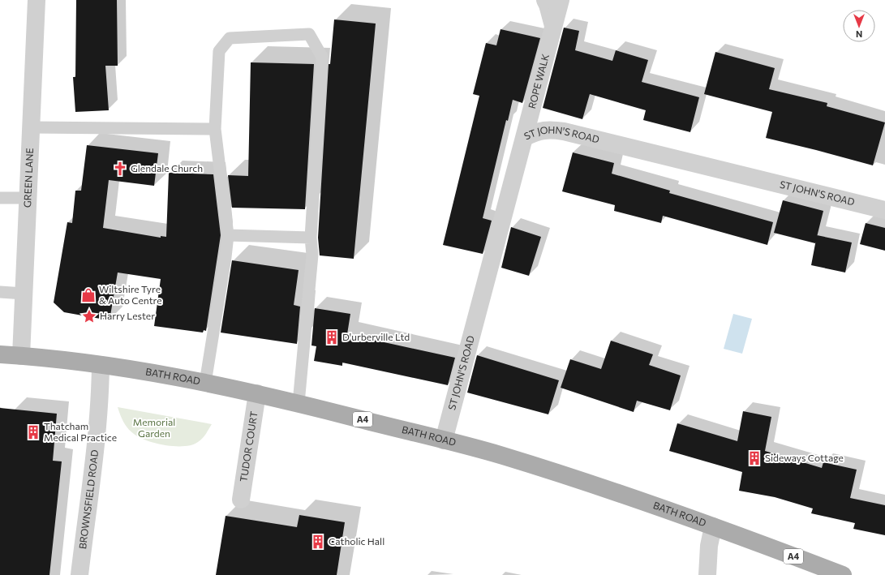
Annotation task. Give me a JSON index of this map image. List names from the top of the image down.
{
  "streets": {
    "main road": ["BATH ROAD", "A4"],
    "street": [
      "ROPE WALK",
      "ST JOHN'S ROAD",
      "GREEN LANE",
      "TUDOR COURT",
      "BROWNSFIELD ROAD"
    ]
  },
  "crossings": [
    ["ROPE WALK", "ST JOHN'S ROAD"],
    ["ST JOHN'S ROAD", "BATH ROAD"],
    ["GREEN LANE", "BATH ROAD"],
    ["BATH ROAD", "TUDOR COURT"],
    ["BATH ROAD", "BROWNSFIELD ROAD"]
  ],
  "parks": ["Memorial Garden"],
  "places": {
    "church": ["Glendale Church"],
    "shop": ["Wiltshire Tyre & Auto Centre"],
    "place": ["Harry Lester"],
    "building": [
      "D'urberville Ltd",
      "Thatcham Medical Practice",
      "Sideways Cottage",
      "Catholic Hall"
    ]
  },
  "north": "bottom"
}
